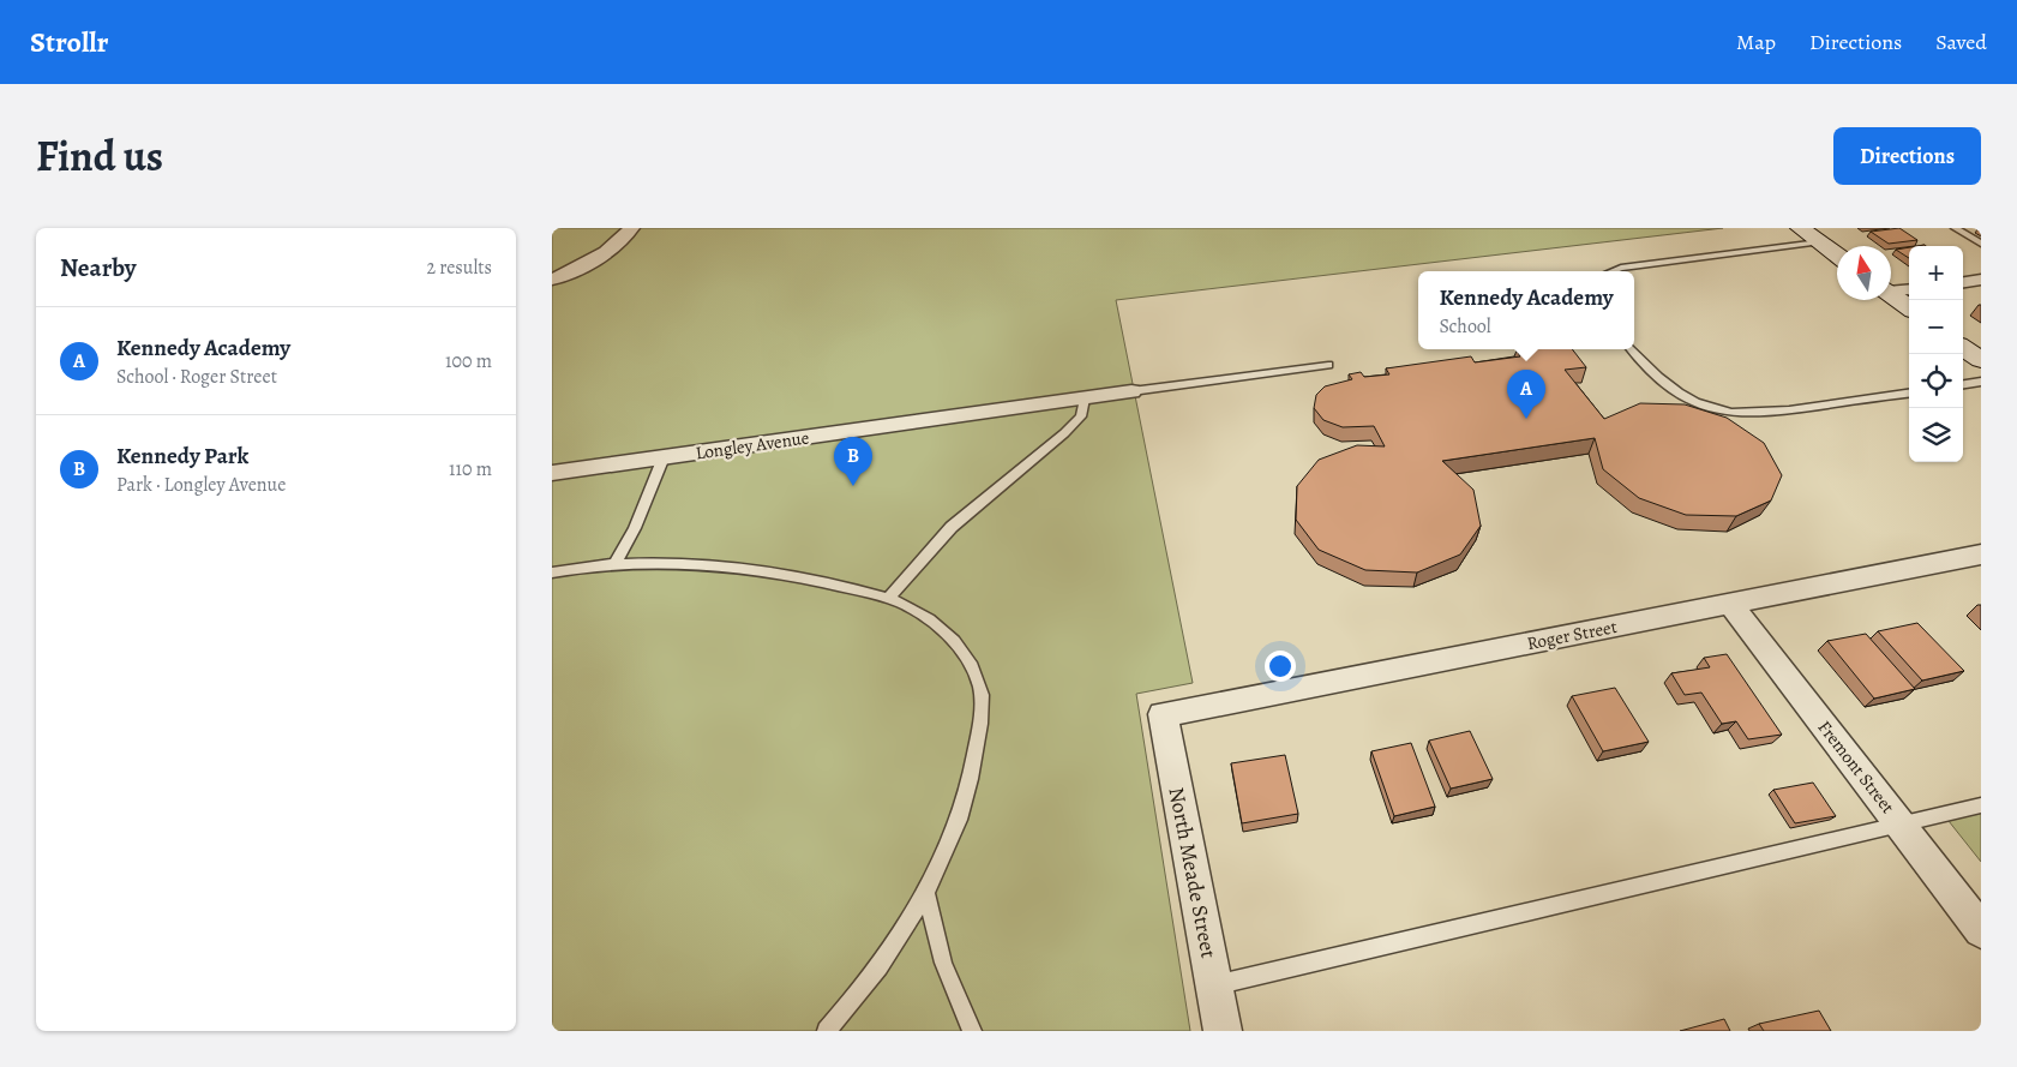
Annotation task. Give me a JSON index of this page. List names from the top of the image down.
{
  "streets": {
    "street": [
      "Longley Avenue",
      "Roger Street",
      "Fremont Street",
      "North Meade Street"
    ]
  },
  "crossings": [
    ["Roger Street", "Fremont Street"],
    ["Roger Street", "North Meade Street"]
  ],
  "north": "top",
  "page": {
    "header": "Strollr",
    "nav": ["Map", "Directions", "Saved"],
    "title": "Find us",
    "buttons": "Directions",
    "heading": ["Nearby", "2 results"],
    "map_buttons": ["+", "−"],
    "popup": ["Kennedy Academy", "School"],
    "list": [
      {
        "mark": "A",
        "name": "Kennedy Academy",
        "note": "School · Roger Street",
        "value": "100 m"
      },
      {
        "mark": "B",
        "name": "Kennedy Park",
        "note": "Park · Longley Avenue",
        "value": "110 m"
      }
    ],
    "pins": ["A", "B"]
  }
}
